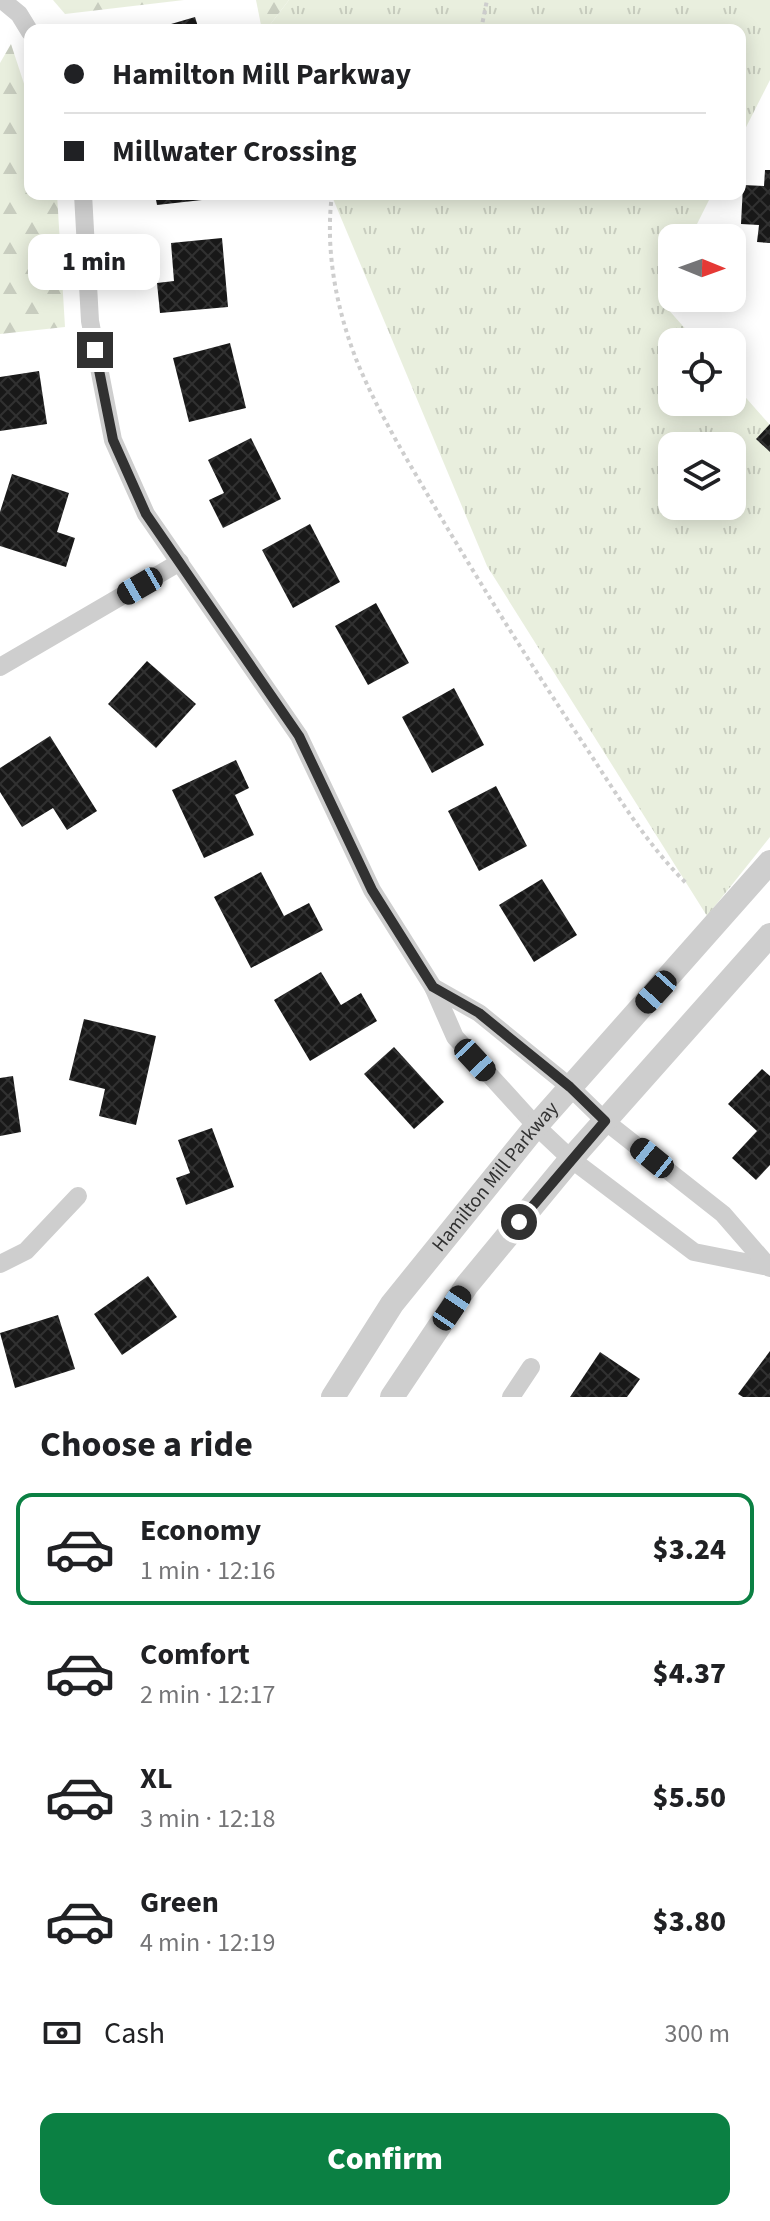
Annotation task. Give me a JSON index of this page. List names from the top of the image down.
{
  "streets": {
    "street": ["Hamilton Mill Parkway"]
  },
  "north": "right",
  "page": {
    "banner": ["Hamilton Mill Parkway", "Millwater Crossing"],
    "bubble": "1 min",
    "heading": "Choose a ride",
    "list": [
      {
        "name": "Economy",
        "note": "1 min · 12:16",
        "value": "$3.24"
      },
      {
        "name": "Comfort",
        "note": "2 min · 12:17",
        "value": "$4.37"
      },
      {
        "name": "XL",
        "note": "3 min · 12:18",
        "value": "$5.50"
      },
      {
        "name": "Green",
        "note": "4 min · 12:19",
        "value": "$3.80"
      }
    ],
    "pay": ["Cash", "300 m"],
    "buttons": "Confirm"
  }
}
